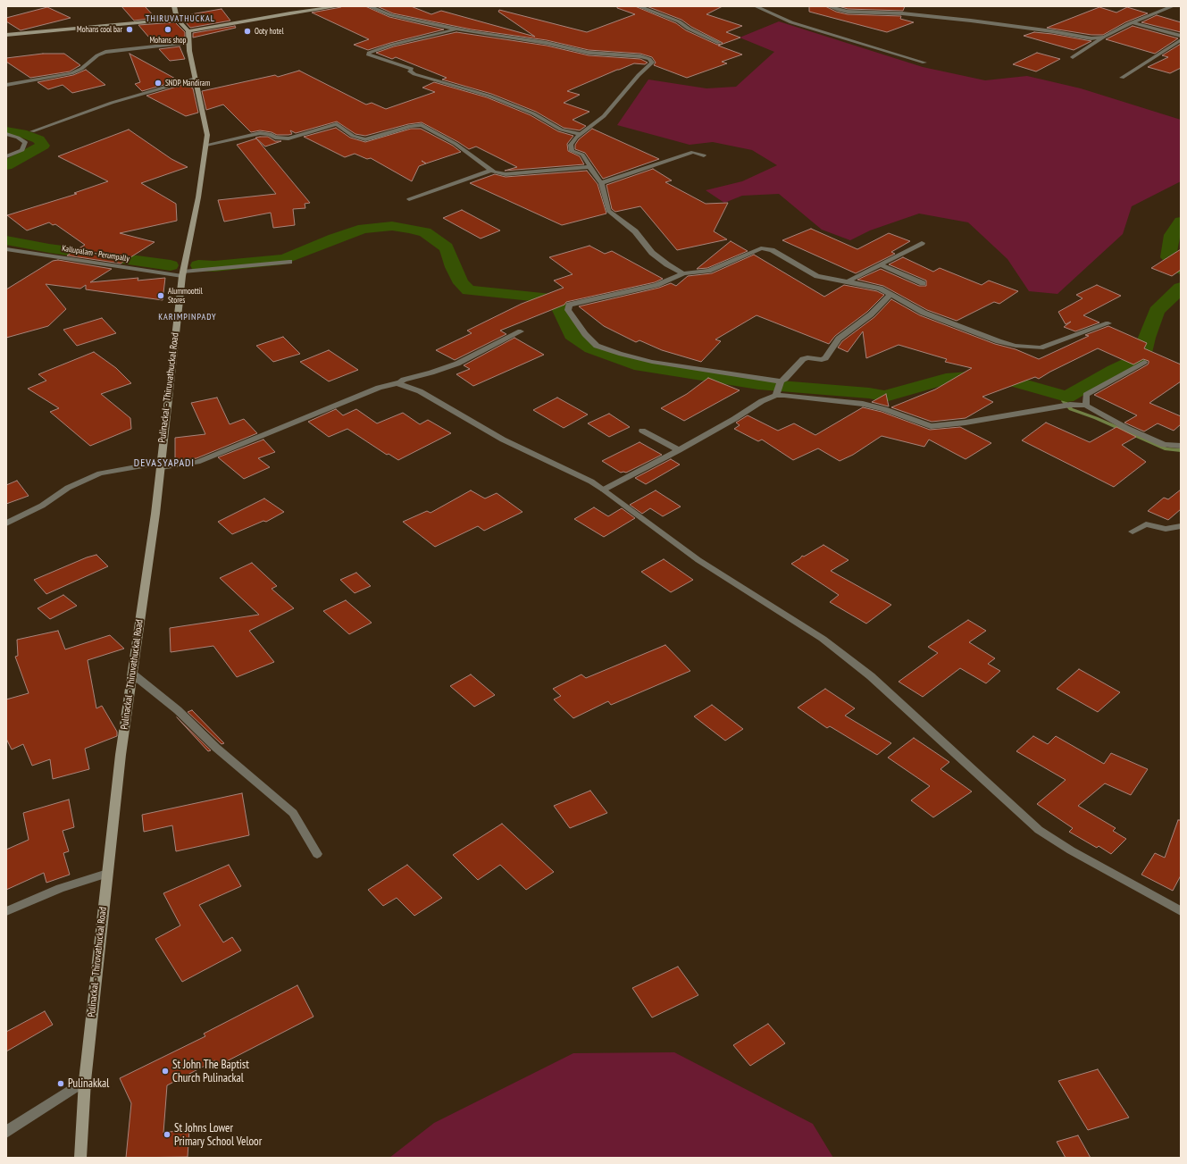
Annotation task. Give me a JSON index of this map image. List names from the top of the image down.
{
  "streets": {
    "main road": ["Pulinackal - Thiruvathuckal Road"],
    "street": ["Kallupalam - Perumpally"]
  },
  "crossings": [
    ["Kallupalam - Perumpally", "Pulinackal - Thiruvathuckal Road"]
  ],
  "districts": ["THIRUVATHUCKAL", "KARIMPINPADY", "DEVASYAPADI"],
  "places": [
    "Mohans cool bar",
    "Mohans shop",
    "Ooty hotel",
    "SNDP Mandiram",
    "Alummoottil Stores",
    "St John The Baptist Church Pulinackal",
    "Pulinakkal",
    "St Johns Lower Primary School Veloor"
  ]
}
